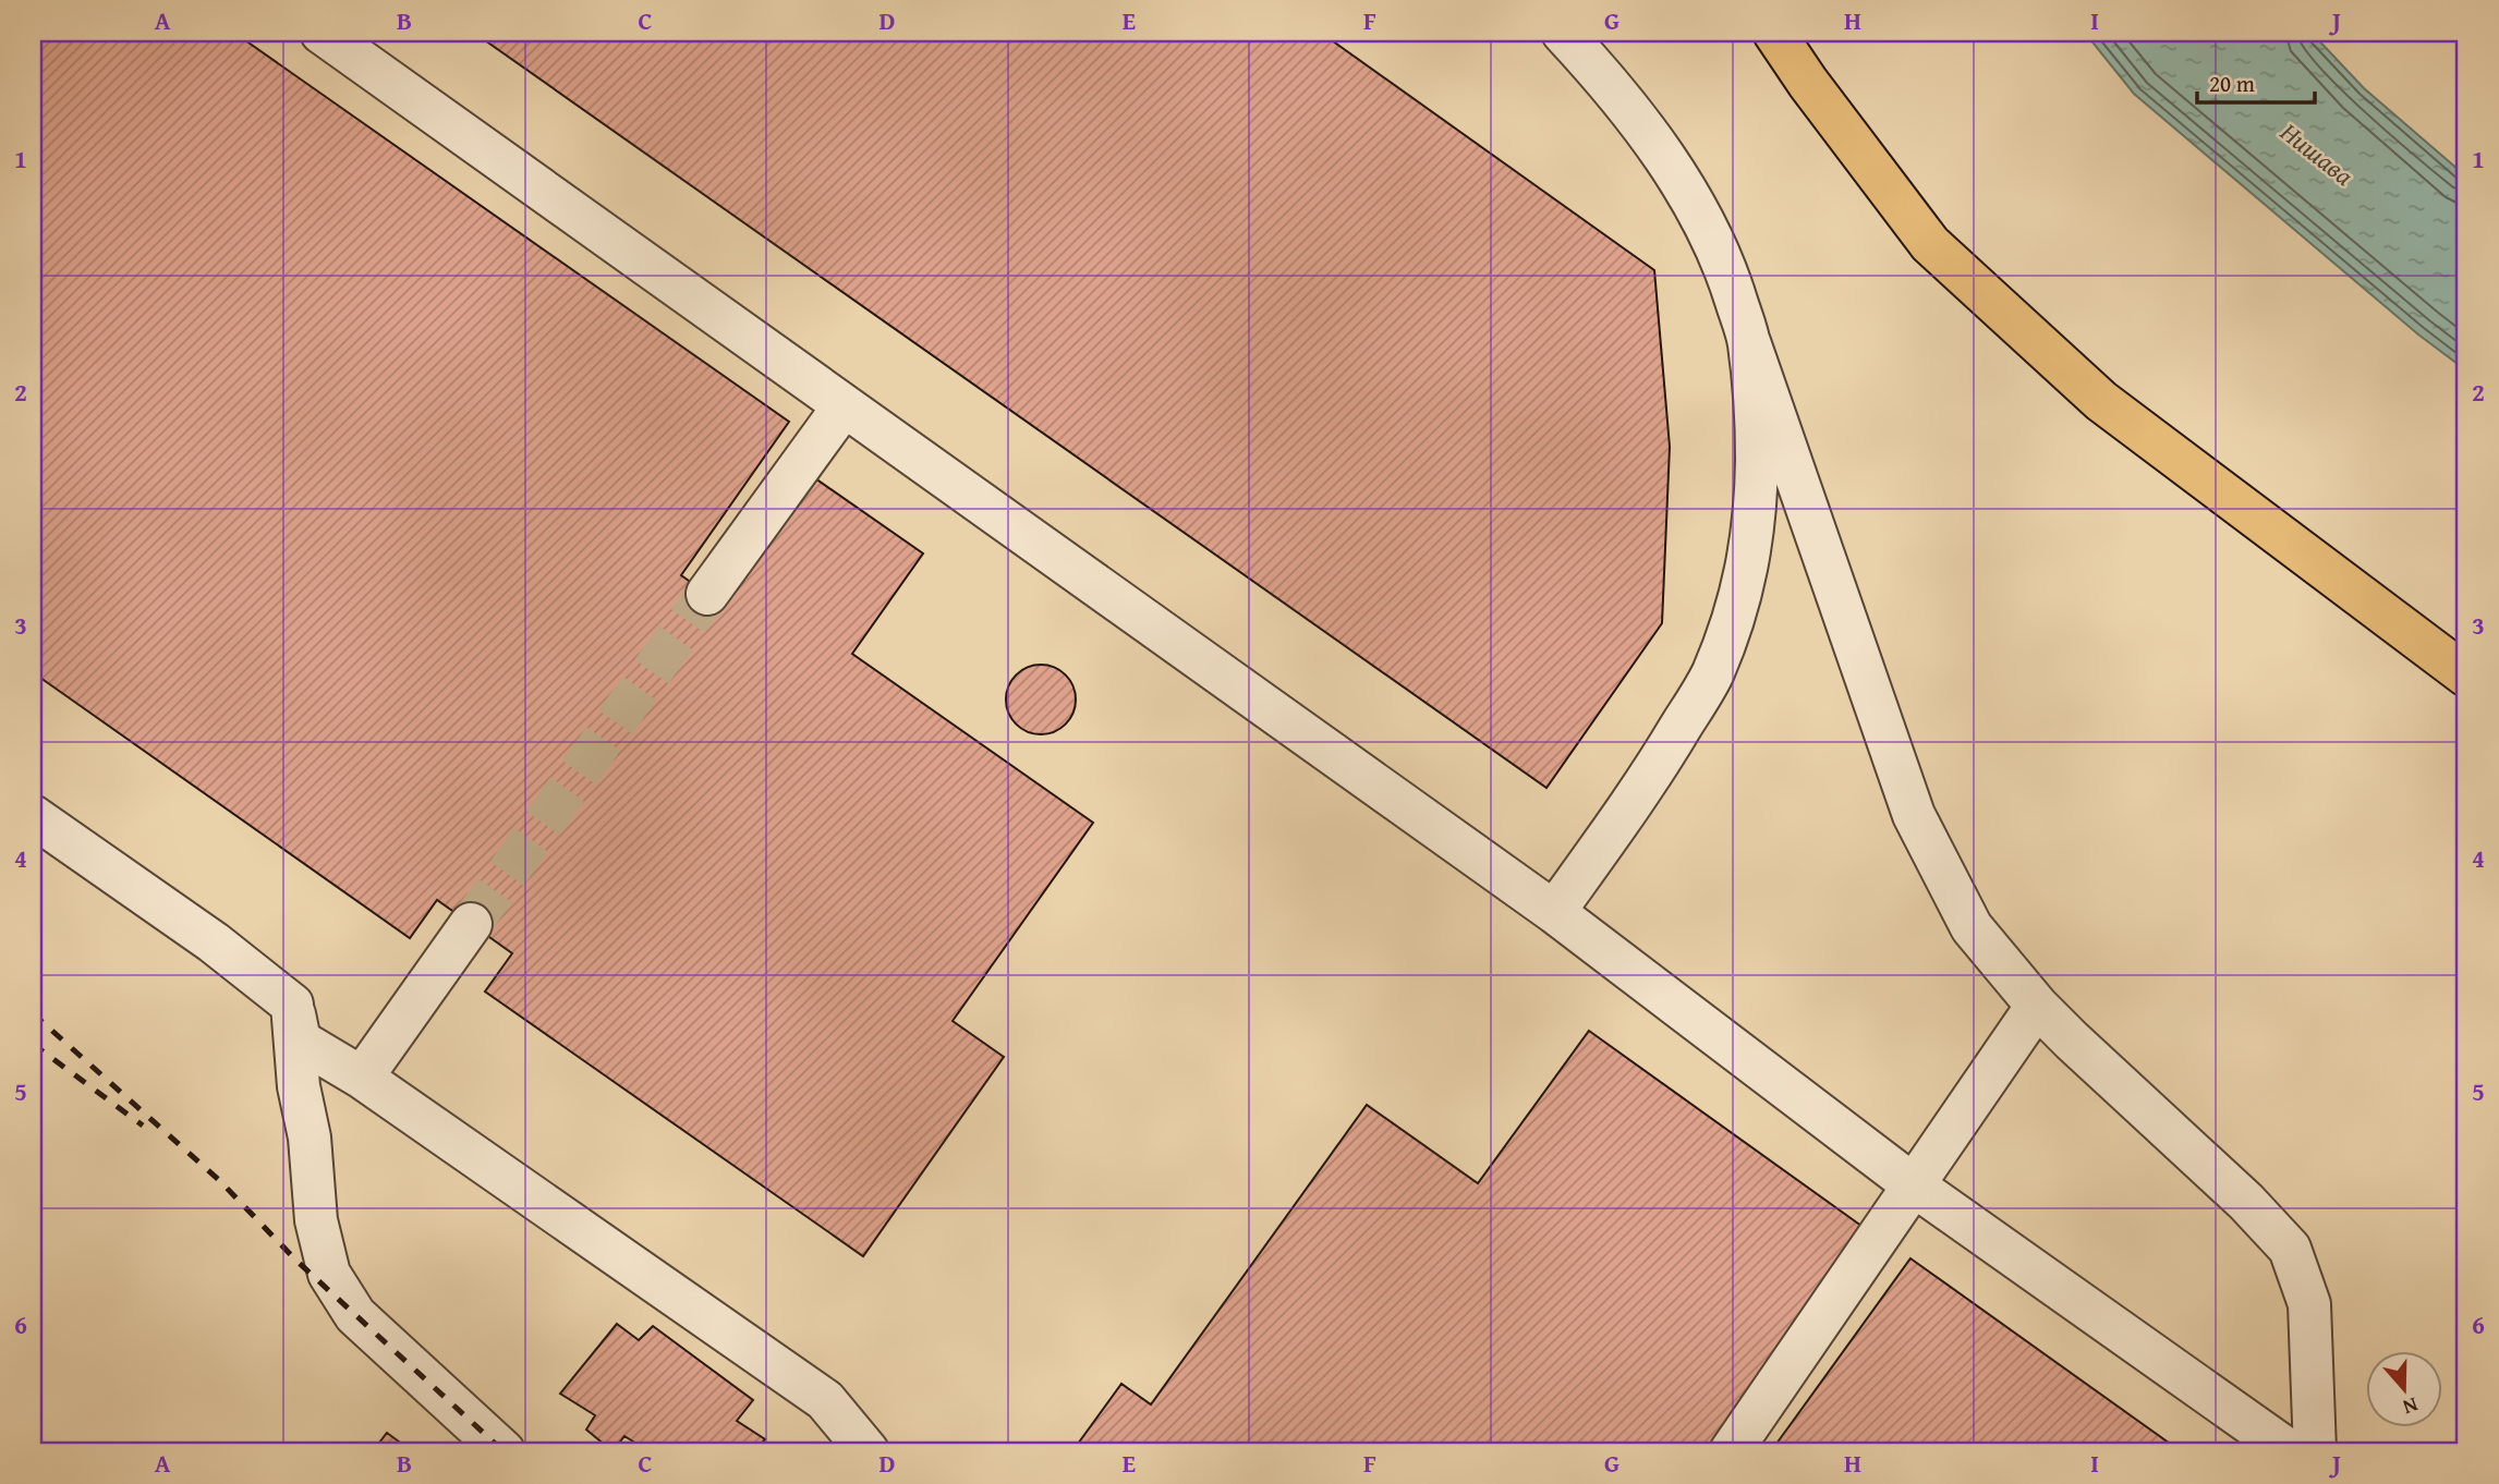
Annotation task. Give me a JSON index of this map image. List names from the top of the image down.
{
  "water": ["Нишава"],
  "scale_bar": "20 m",
  "north": "bottom",
  "grid": {
    "columns": [
      "A",
      "B",
      "C",
      "D",
      "E",
      "F",
      "G",
      "H",
      "I",
      "J"
    ],
    "rows": [
      "1",
      "2",
      "3",
      "4",
      "5",
      "6"
    ]
  }
}
